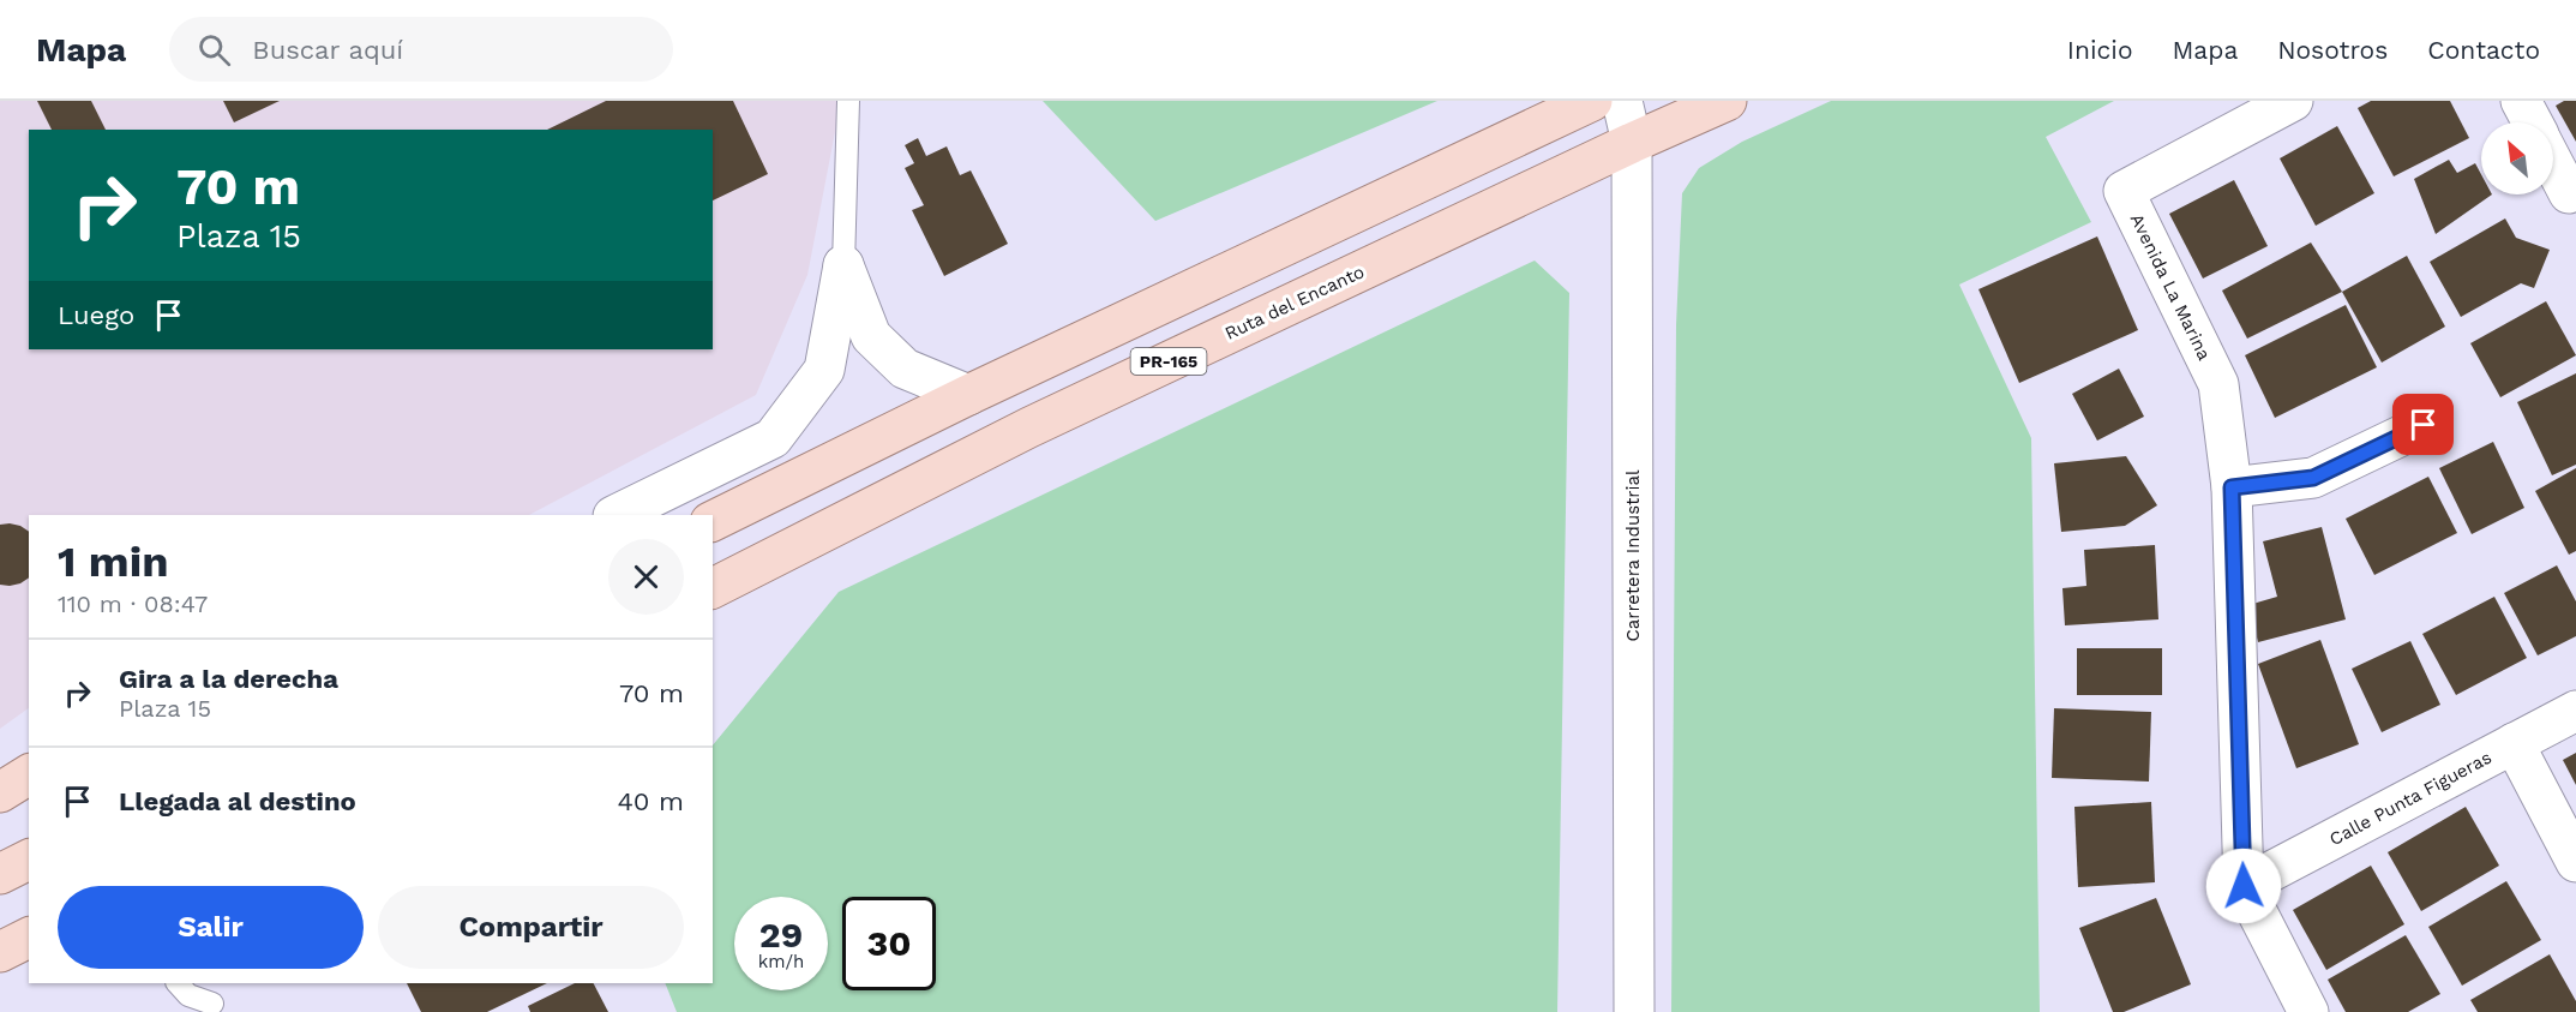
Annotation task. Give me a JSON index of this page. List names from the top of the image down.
{
  "streets": {
    "main road": ["Ruta del Encanto", "PR-165"],
    "street": ["Avenida La Marina", "Carretera Industrial", "Calle Punta Figueras"]
  },
  "crossings": [
    ["Ruta del Encanto", "Carretera Industrial"]
  ],
  "north": "top left",
  "page": {
    "header": "Mapa",
    "search": "Buscar aquí",
    "nav": [
      "Inicio",
      "Mapa",
      "Nosotros",
      "Contacto"
    ],
    "turn": ["70 m", "Plaza 15"],
    "then": "Luego",
    "heading": ["1 min", "110 m · 08:47"],
    "list": [
      {
        "name": "Gira a la derecha",
        "note": "Plaza 15",
        "value": "70 m"
      },
      {
        "name": "Llegada al destino",
        "value": "40 m"
      }
    ],
    "buttons": ["Salir", "Compartir"],
    "speed": "29 km/h",
    "limit": "30"
  }
}
